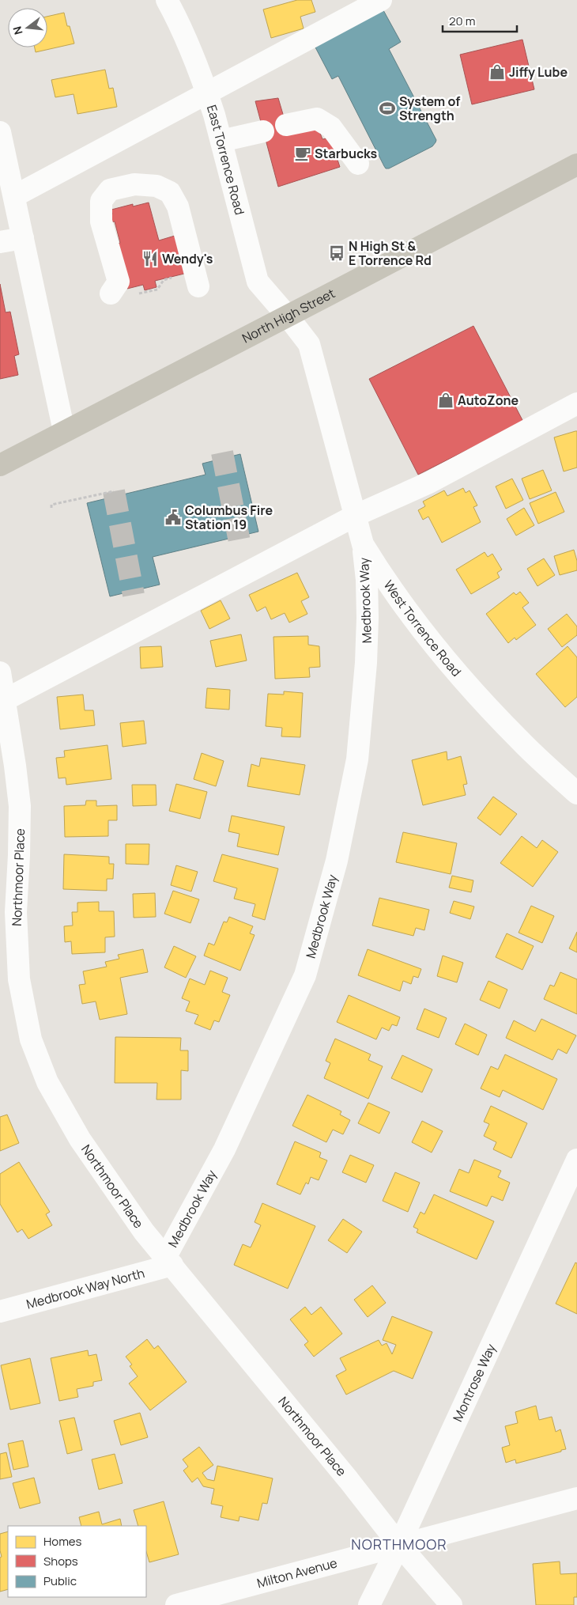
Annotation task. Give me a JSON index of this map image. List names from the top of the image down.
{
  "streets": {
    "main road": ["North High Street"],
    "street": [
      "East Torrence Road",
      "Medbrook Way",
      "West Torrence Road",
      "Northmoor Place",
      "Medbrook Way North",
      "Montrose Way",
      "Milton Avenue"
    ]
  },
  "crossings": [
    ["East Torrence Road", "North High Street"],
    ["East Torrence Road", "West Torrence Road"],
    ["North High Street", "West Torrence Road"],
    ["Medbrook Way", "West Torrence Road"],
    ["Medbrook Way", "Northmoor Place"],
    ["Medbrook Way", "Medbrook Way North"],
    ["Northmoor Place", "Medbrook Way North"],
    ["Northmoor Place", "Montrose Way"],
    ["Northmoor Place", "Milton Avenue"],
    ["Montrose Way", "Milton Avenue"]
  ],
  "districts": ["NORTHMOOR"],
  "places": {
    "shop": ["Jiffy Lube", "AutoZone"],
    "sports": ["System of Strength"],
    "cafe": ["Starbucks"],
    "bus stop": ["N High St & E Torrence Rd"],
    "restaurant": ["Wendy's"],
    "public building": ["Columbus Fire Station 19"]
  },
  "legend": ["Homes", "Shops", "Public"],
  "scale_bar": "20 m",
  "north": "left"
}
